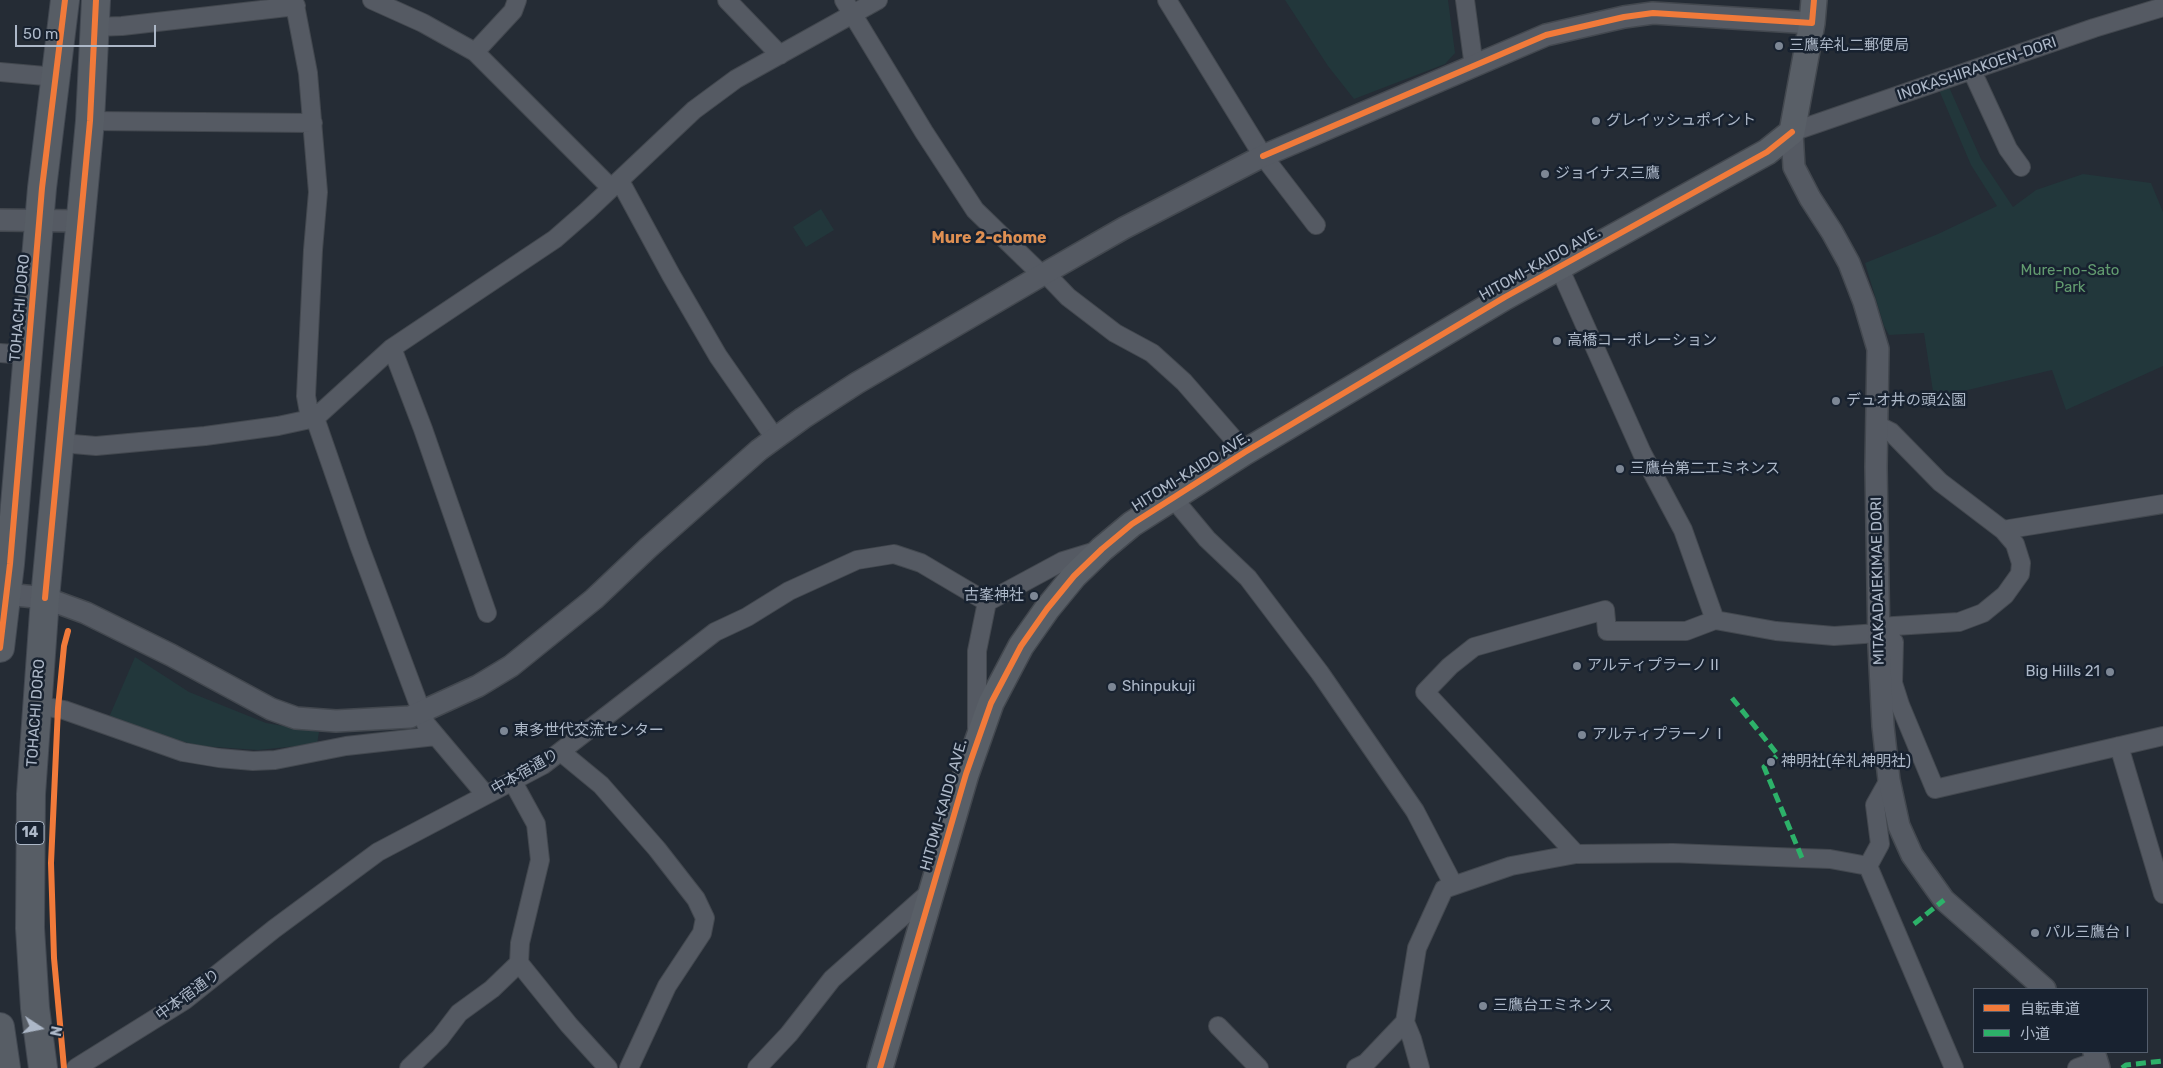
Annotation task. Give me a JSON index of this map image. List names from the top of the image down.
{
  "streets": {
    "main road": ["HITOMI-KAIDO AVE.", "TOHACHI DORO", "14"],
    "street": ["INOKASHIRAKOEN-DORI", "MITAKADAIEKIMAE DORI", "中本宿通り"]
  },
  "crossings": [
    ["INOKASHIRAKOEN-DORI", "HITOMI-KAIDO AVE."],
    ["INOKASHIRAKOEN-DORI", "MITAKADAIEKIMAE DORI"],
    ["HITOMI-KAIDO AVE.", "MITAKADAIEKIMAE DORI"]
  ],
  "districts": ["Mure 2-chome"],
  "parks": ["Mure-no-Sato Park"],
  "places": [
    "三鷹牟礼二郵便局",
    "グレイッシュポイント",
    "ジョイナス三鷹",
    "高橋コーポレーション",
    "デュオ井の頭公園",
    "三鷹台第二エミネンス",
    "古峯神社",
    "アルティプラーノⅡ",
    "Big Hills 21",
    "Shinpukuji",
    "東多世代交流センター",
    "アルティプラーノⅠ",
    "神明社(牟礼神明社)",
    "パル三鷹台Ⅰ",
    "三鷹台エミネンス"
  ],
  "legend": ["自転車道", "小道"],
  "scale_bar": "50 m",
  "north": "right"
}
